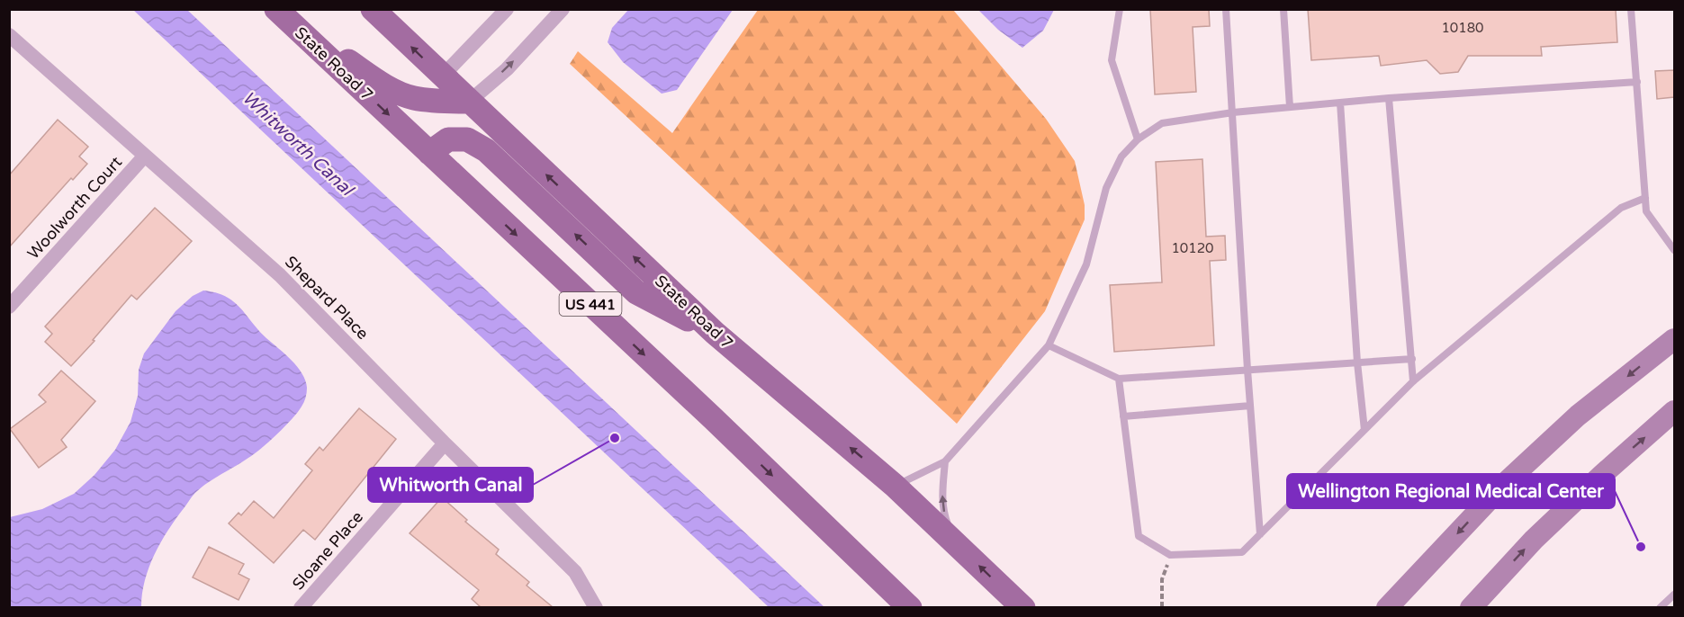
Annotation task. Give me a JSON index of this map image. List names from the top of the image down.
{
  "streets": {
    "main road": ["State Road 7", "US 441"],
    "street": ["Woolworth Court", "Shepard Place", "Sloane Place"]
  },
  "crossings": [
    ["Woolworth Court", "Shepard Place"],
    ["Shepard Place", "Sloane Place"]
  ],
  "water": ["Whitworth Canal"],
  "places": ["Whitworth Canal", "Wellington Regional Medical Center"],
  "house_numbers": ["10180", "10120"]
}
